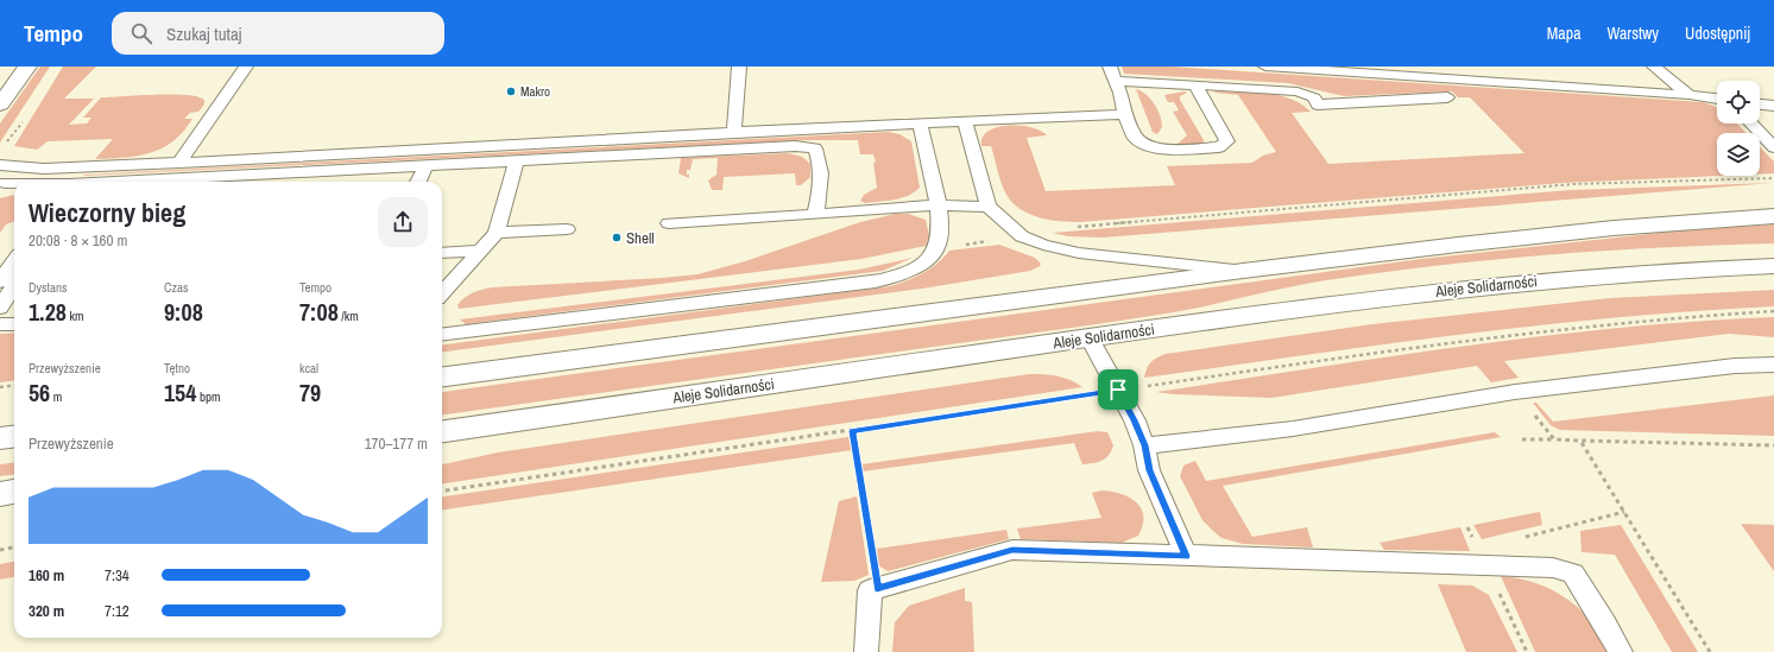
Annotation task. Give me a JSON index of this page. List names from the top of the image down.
{
  "streets": {
    "street": ["Aleje Solidarności"]
  },
  "places": ["Makro", "Shell"],
  "page": {
    "header": "Tempo",
    "search": "Szukaj tutaj",
    "nav": ["Mapa", "Warstwy", "Udostępnij"],
    "heading": ["Wieczorny bieg", "20:08 · 8 × 160 m"],
    "stats": [
      ["Dystans", "1.28 km"],
      ["Czas", "9:08"],
      ["Tempo", "7:08 /km"],
      ["Przewyższenie", "56 m"],
      ["Tętno", "154 bpm"],
      ["kcal", "79"]
    ],
    "chart": ["Przewyższenie", "170–177 m"],
    "list": [
      {
        "name": "160 m",
        "note": "7:34"
      },
      {
        "name": "320 m",
        "note": "7:12"
      }
    ]
  }
}
